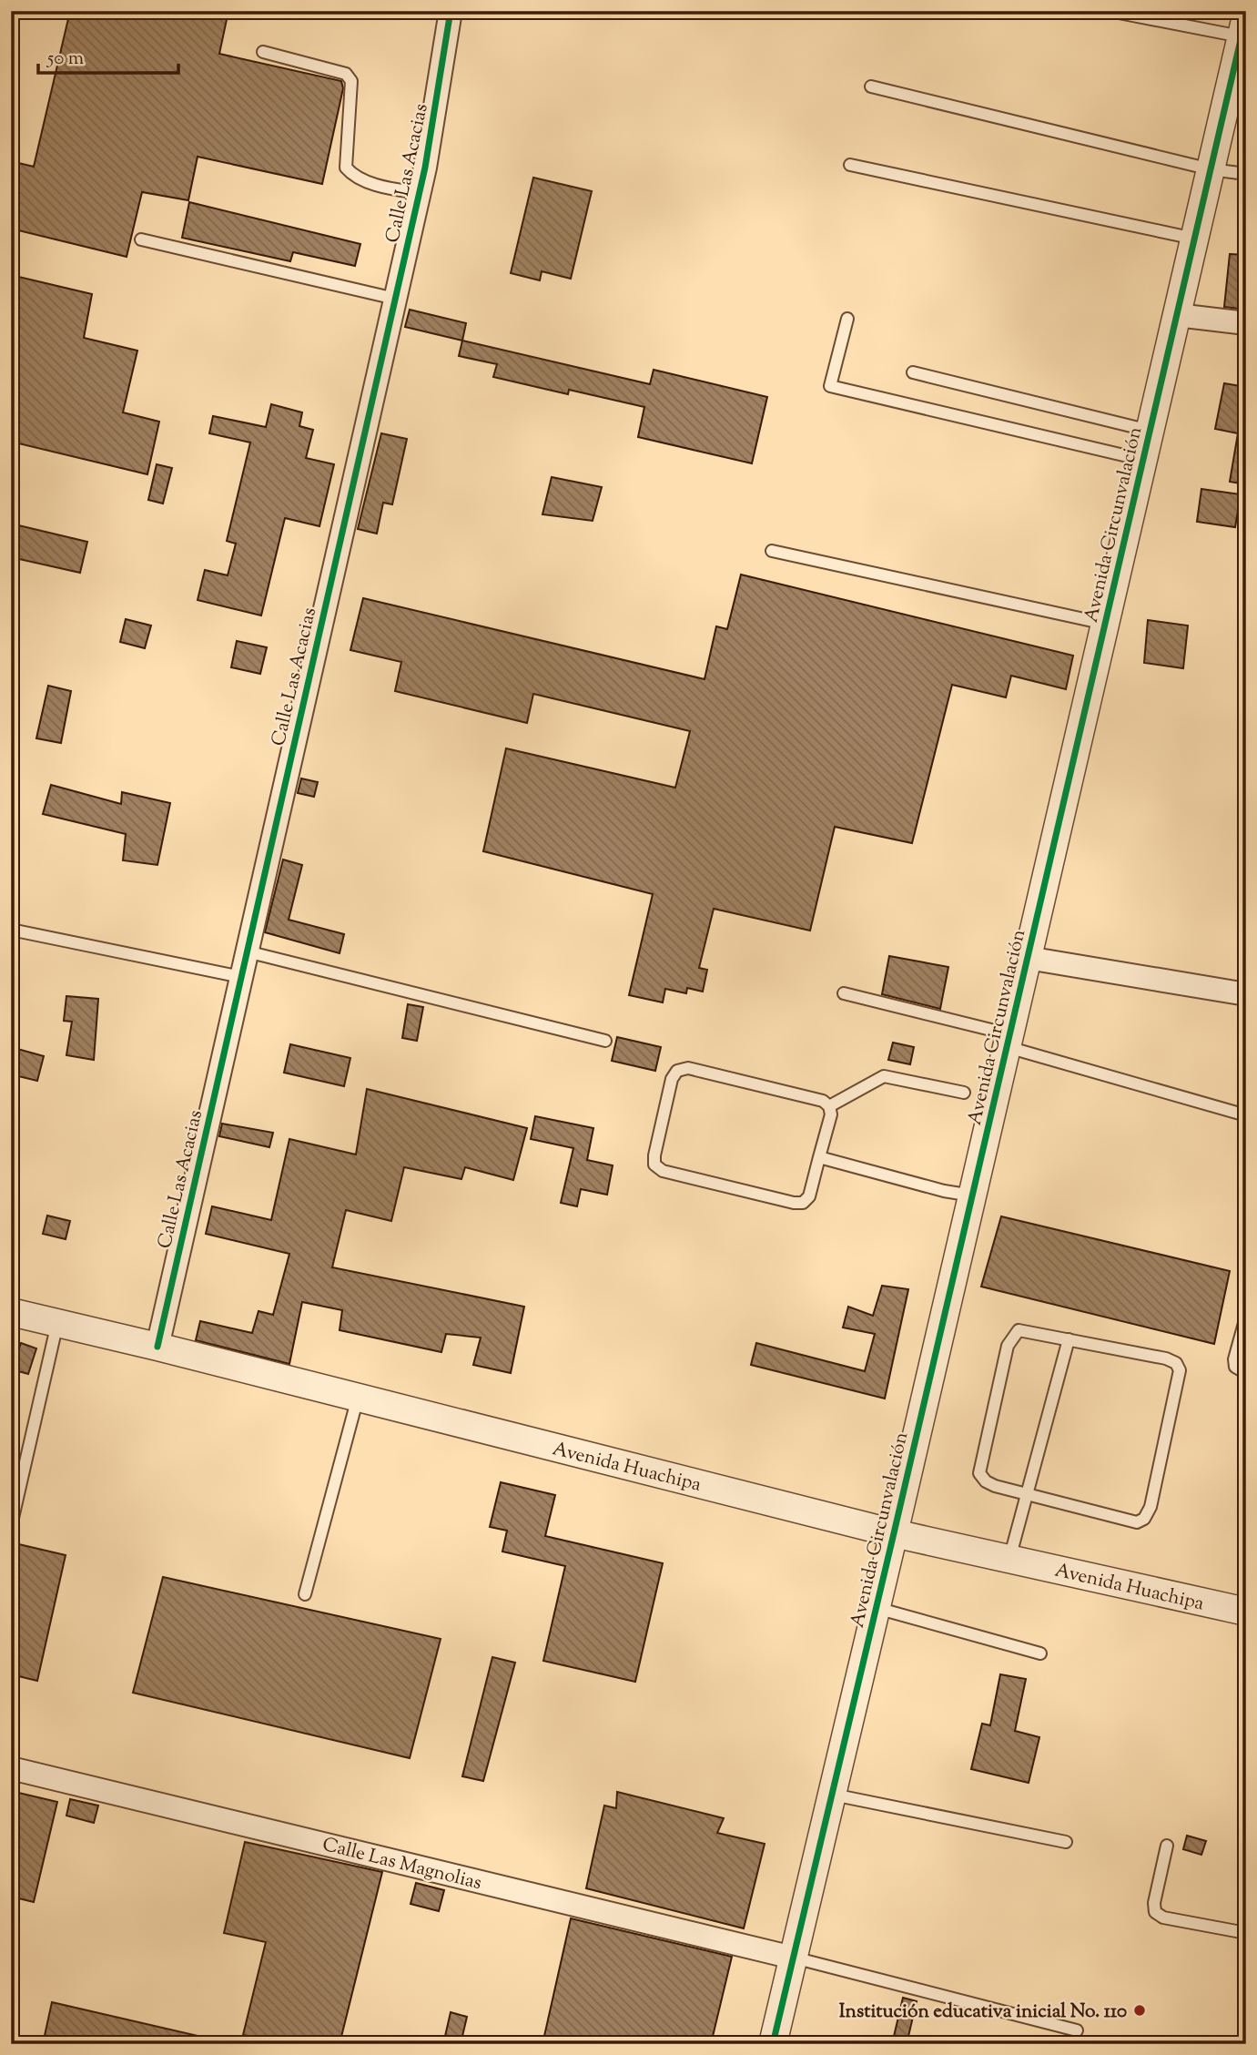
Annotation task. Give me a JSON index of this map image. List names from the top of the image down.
{
  "streets": {
    "street": [
      "Calle Las Acacias",
      "Avenida Circunvalación",
      "Avenida Huachipa",
      "Calle Las Magnolias"
    ]
  },
  "crossings": [
    ["Calle Las Acacias", "Avenida Huachipa"],
    ["Avenida Circunvalación", "Avenida Huachipa"],
    ["Avenida Circunvalación", "Calle Las Magnolias"]
  ],
  "places": ["Institución educativa inicial No. 110"],
  "scale_bar": "50 m"
}
